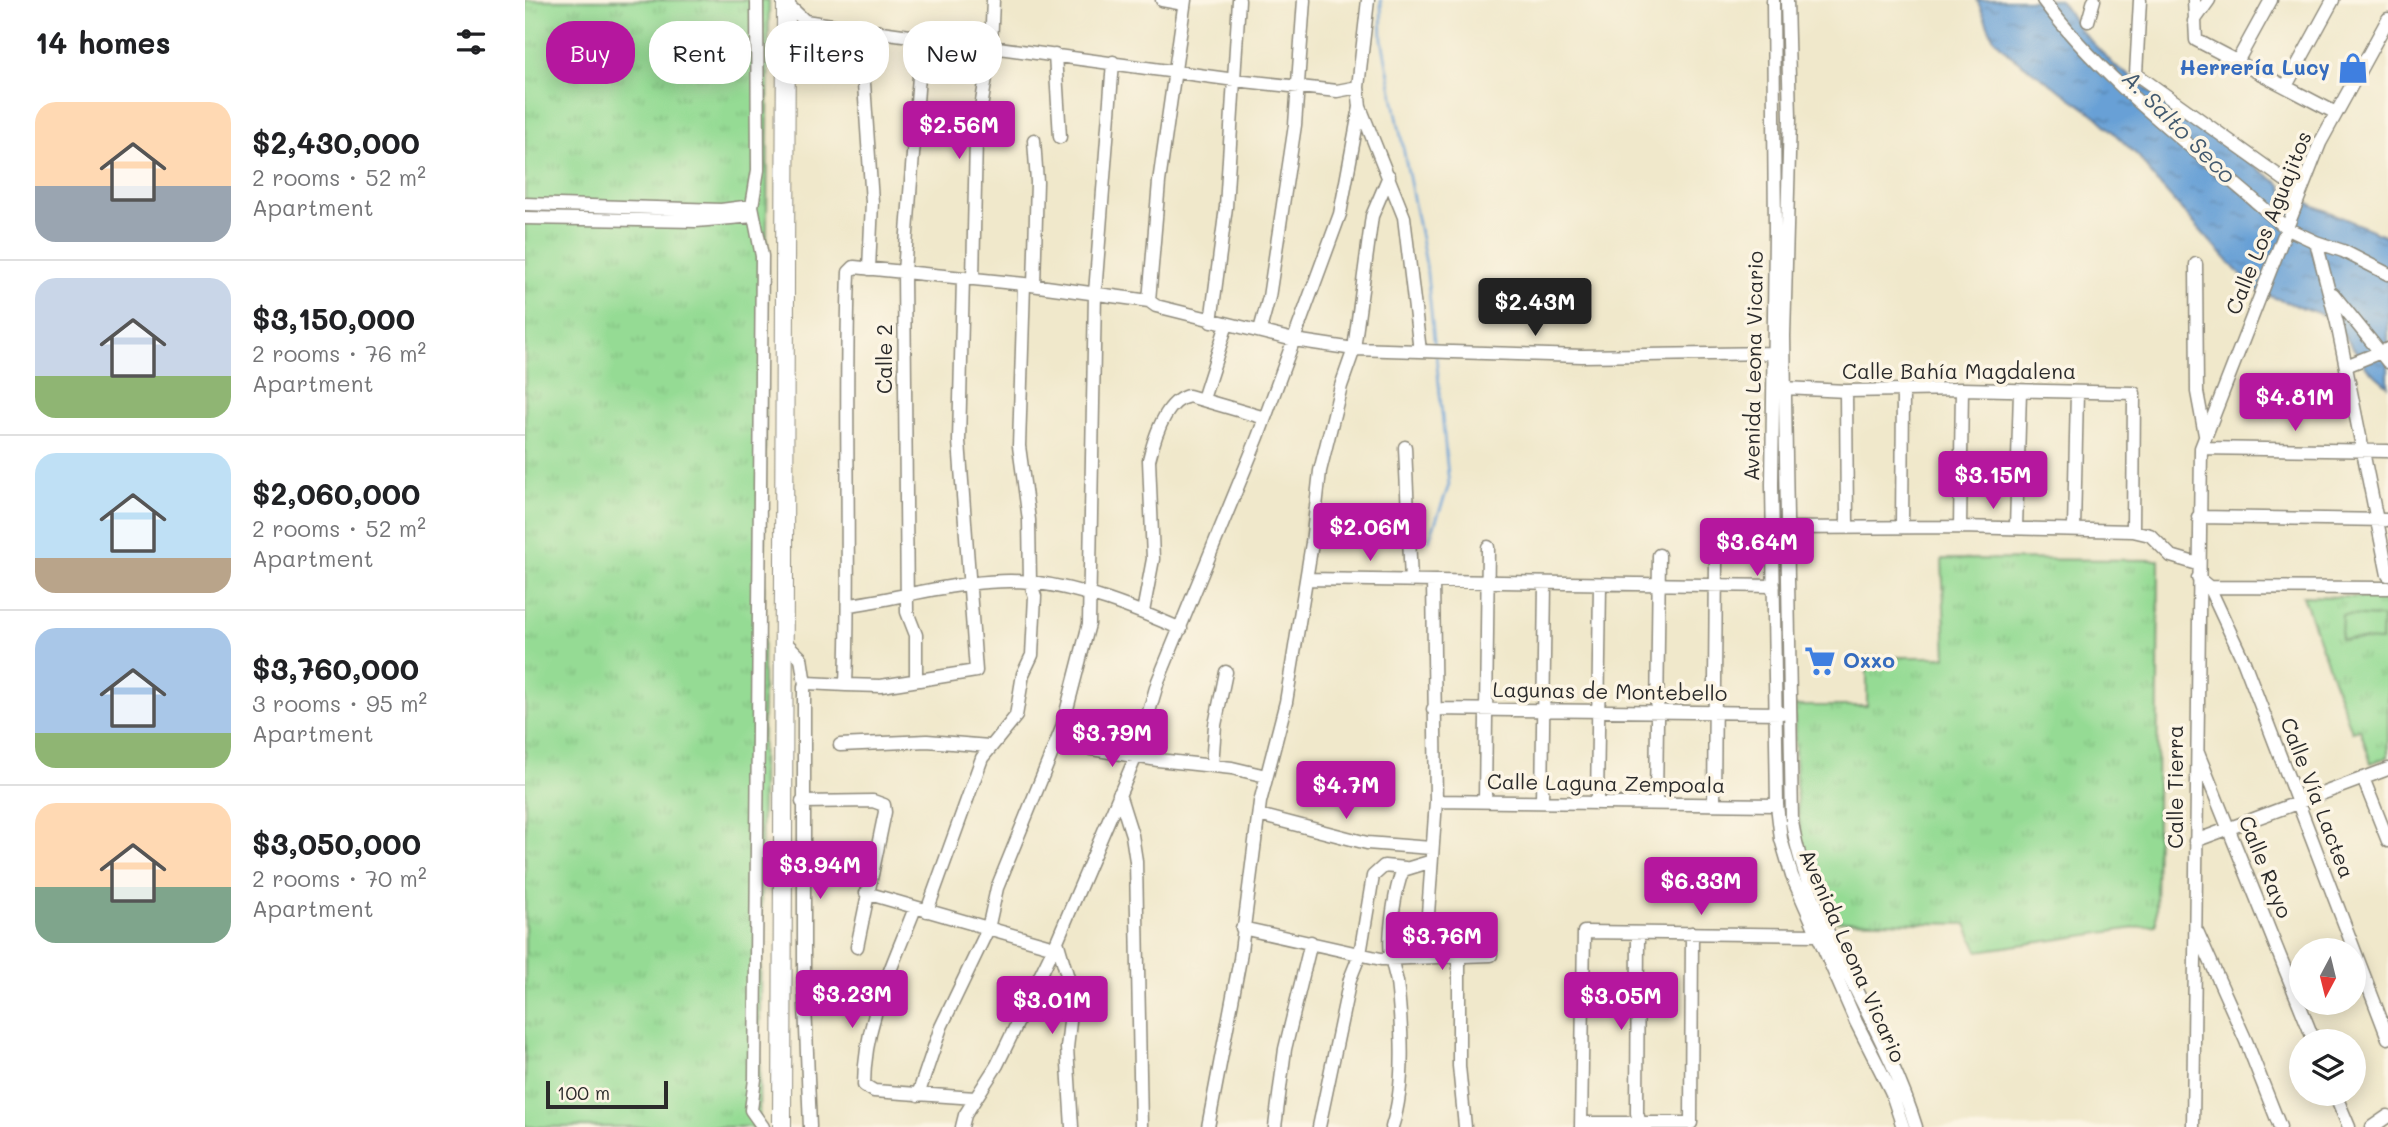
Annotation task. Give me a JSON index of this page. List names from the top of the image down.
{
  "streets": {
    "street": [
      "Calle Los Aguajitos",
      "Calle 2",
      "Avenida Leona Vicario",
      "Calle Bahía Magdalena",
      "Lagunas de Montebello",
      "Calle Laguna Zempoala",
      "Calle Tierra",
      "Calle Vía Lactea",
      "Calle Rayo"
    ]
  },
  "crossings": [
    ["Calle Los Aguajitos", "Calle Tierra"],
    ["Avenida Leona Vicario", "Calle Bahía Magdalena"],
    ["Avenida Leona Vicario", "Lagunas de Montebello"],
    ["Avenida Leona Vicario", "Calle Laguna Zempoala"],
    ["Calle Tierra", "Calle Vía Lactea"],
    ["Calle Tierra", "Calle Rayo"]
  ],
  "water": ["A. Salto Seco"],
  "places": {
    "shop": ["Herrería Lucy"],
    "supermarket": ["Oxxo"]
  },
  "scale_bar": "100 m",
  "north": "bottom",
  "page": {
    "heading": "14 homes",
    "chip": [
      "Buy",
      "Rent",
      "Filters",
      "New"
    ],
    "list": [
      {
        "name": "$2,430,000",
        "note": "2 rooms · 52 m² · Apartment"
      },
      {
        "name": "$3,150,000",
        "note": "2 rooms · 76 m² · Apartment"
      },
      {
        "name": "$2,060,000",
        "note": "2 rooms · 52 m² · Apartment"
      },
      {
        "name": "$3,760,000",
        "note": "3 rooms · 95 m² · Apartment"
      },
      {
        "name": "$3,050,000",
        "note": "2 rooms · 70 m² · Apartment"
      }
    ],
    "price": [
      "$2.56M",
      "$2.43M",
      "$4.81M",
      "$3.15M",
      "$2.06M",
      "$3.64M",
      "$3.79M",
      "$4.7M",
      "$3.94M",
      "$6.33M",
      "$3.76M",
      "$3.23M",
      "$3.05M",
      "$3.01M"
    ],
    "scale": "100 m"
  }
}
